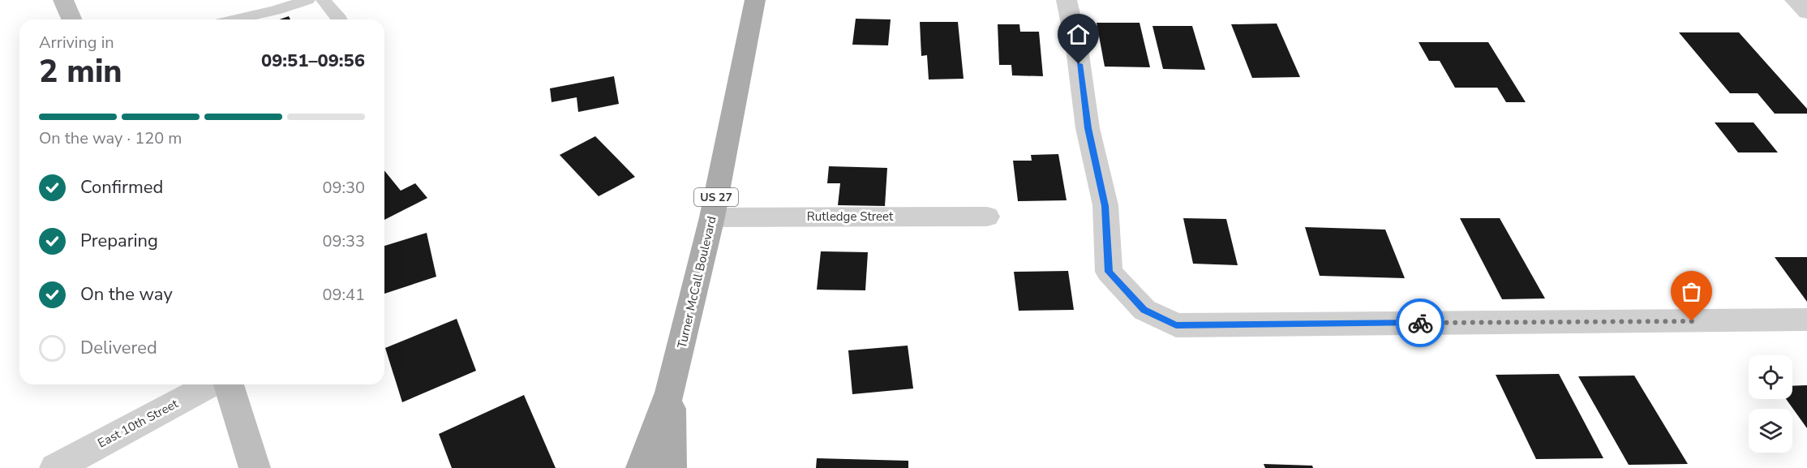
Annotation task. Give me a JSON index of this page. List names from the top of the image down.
{
  "streets": {
    "main road": ["US 27", "Turner McCall Boulevard"],
    "street": ["Rutledge Street", "East 10th Street"]
  },
  "crossings": [
    ["Rutledge Street", "Turner McCall Boulevard"]
  ],
  "page": {
    "heading": ["2 min", "Arriving in", "09:51–09:56"],
    "bar": "On the way · 120 m",
    "list": [
      ["Confirmed", "09:30"],
      ["Preparing", "09:33"],
      ["On the way", "09:41"],
      "Delivered"
    ]
  }
}
